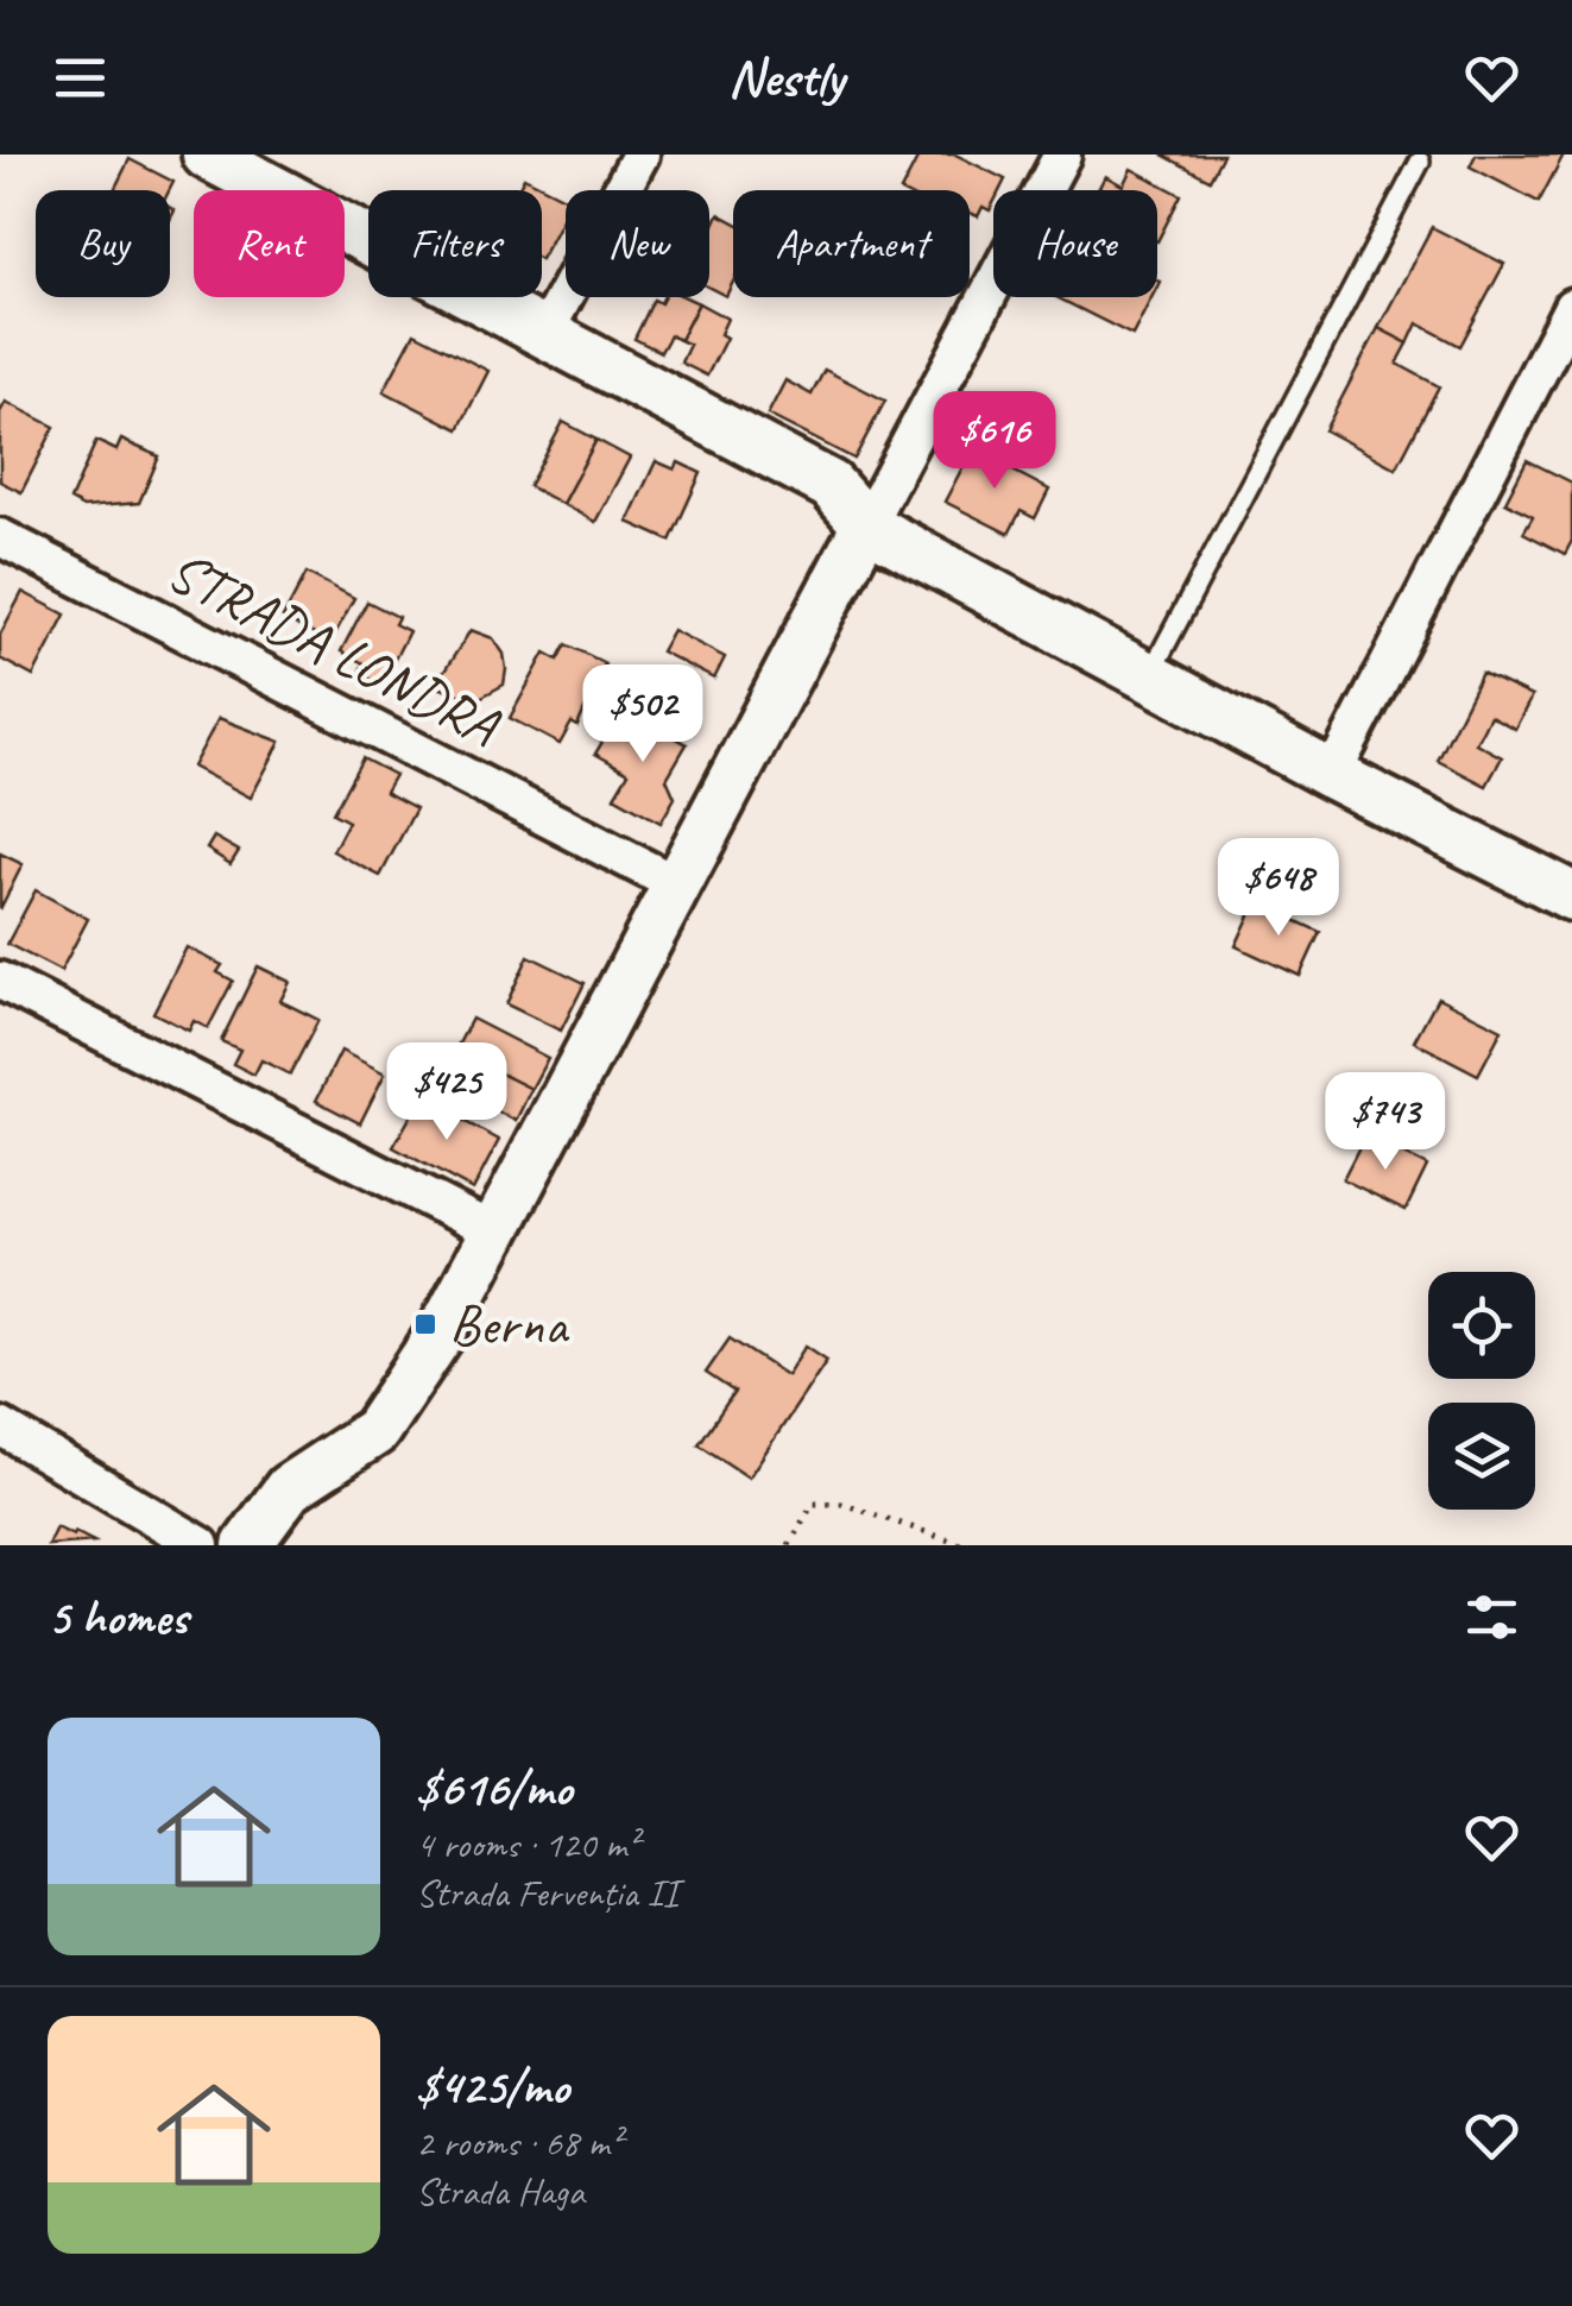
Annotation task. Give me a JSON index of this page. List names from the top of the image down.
{
  "streets": {
    "street": ["STRADA LONDRA"]
  },
  "places": {
    "transit": ["Berna"]
  },
  "page": {
    "header": "Nestly",
    "chip": [
      "Buy",
      "Rent",
      "Filters",
      "New",
      "Apartment",
      "House"
    ],
    "price": [
      "$616",
      "$502",
      "$648",
      "$425",
      "$743"
    ],
    "heading": "5 homes",
    "list": [
      {
        "name": "$616/mo",
        "note": "4 rooms · 120 m² · Strada Fervenția II"
      },
      {
        "name": "$425/mo",
        "note": "2 rooms · 68 m² · Strada Haga"
      }
    ]
  }
}
